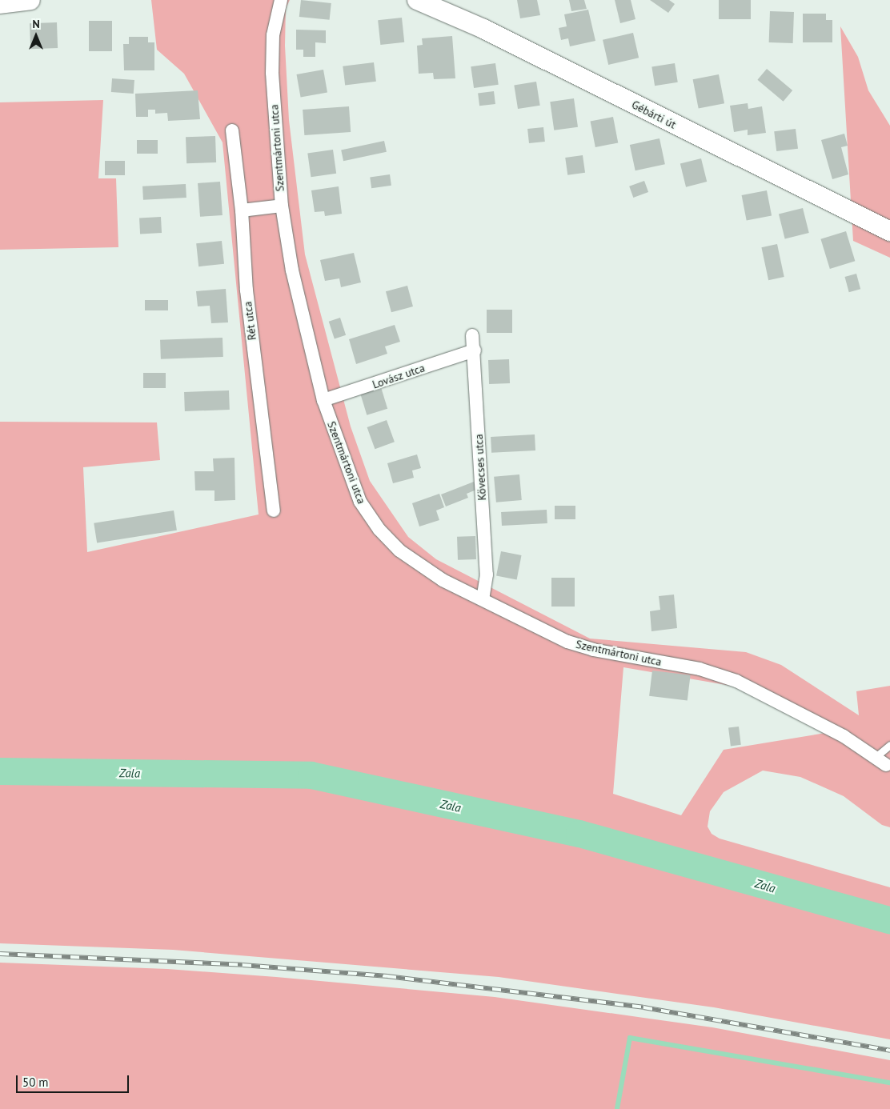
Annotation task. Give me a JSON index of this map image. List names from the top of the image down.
{
  "streets": {
    "main road": ["Gébárti út"],
    "street": [
      "Szentmártoni utca",
      "Rét utca",
      "Lovász utca",
      "Kövecses utca"
    ]
  },
  "crossings": [
    ["Szentmártoni utca", "Lovász utca"],
    ["Szentmártoni utca", "Kövecses utca"],
    ["Lovász utca", "Kövecses utca"]
  ],
  "water": ["Zala"],
  "scale_bar": "50 m",
  "north": "top"
}
